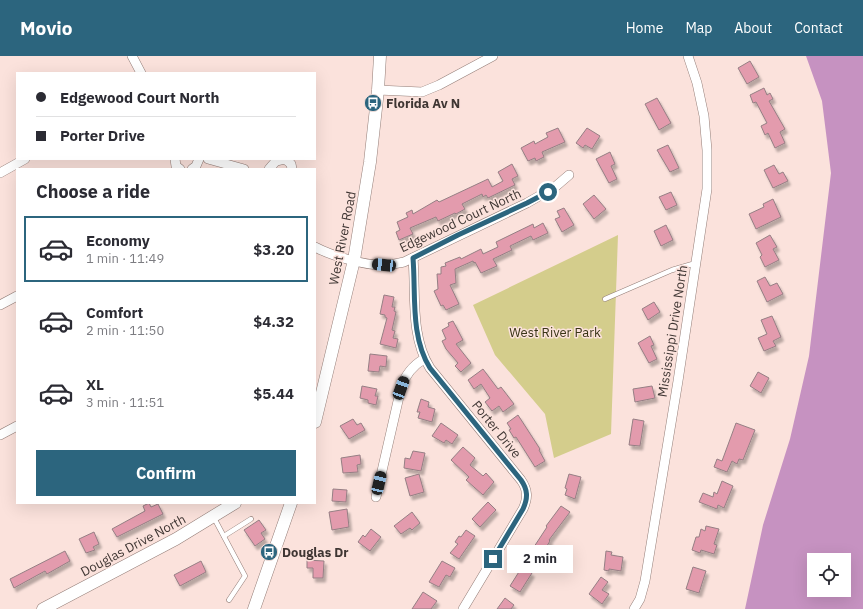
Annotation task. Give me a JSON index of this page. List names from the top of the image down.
{
  "streets": {
    "main road": ["West River Road", "Douglas Drive North"],
    "street": ["Edgewood Court North", "Mississippi Drive North", "Porter Drive"]
  },
  "crossings": [
    ["Edgewood Court North", "West River Road"],
    ["Edgewood Court North", "Porter Drive"]
  ],
  "parks": ["West River Park"],
  "places": {
    "bus stop": ["Florida Av N", "Douglas Dr"]
  },
  "page": {
    "header": "Movio",
    "nav": [
      "Home",
      "Map",
      "About",
      "Contact"
    ],
    "banner": ["Edgewood Court North", "Porter Drive"],
    "heading": "Choose a ride",
    "list": [
      {
        "name": "Economy",
        "note": "1 min · 11:49",
        "value": "$3.20"
      },
      {
        "name": "Comfort",
        "note": "2 min · 11:50",
        "value": "$4.32"
      },
      {
        "name": "XL",
        "note": "3 min · 11:51",
        "value": "$5.44"
      }
    ],
    "buttons": "Confirm",
    "bubble": "2 min"
  }
}
